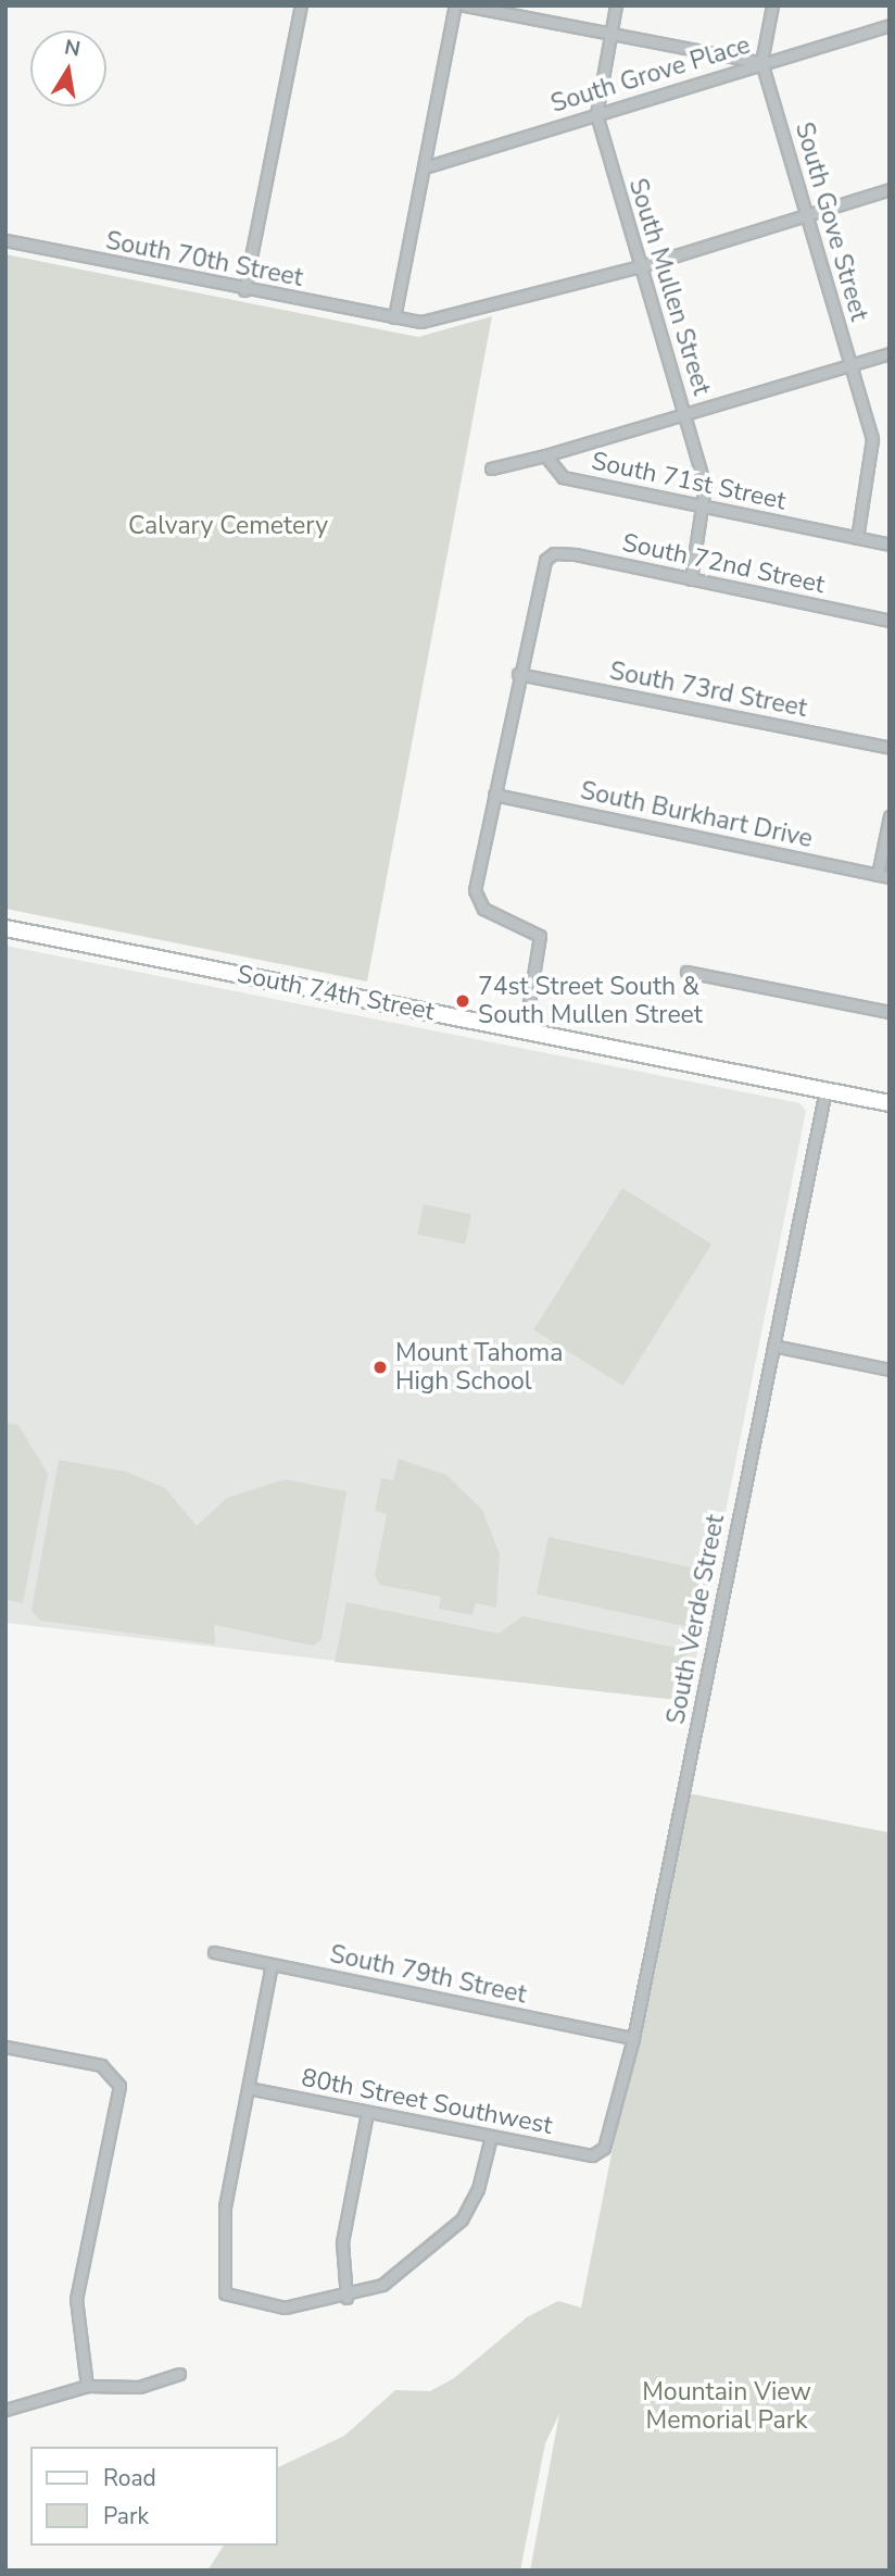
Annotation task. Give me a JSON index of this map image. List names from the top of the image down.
{
  "streets": {
    "main road": ["South 74th Street"],
    "street": [
      "South Grove Place",
      "South Gove Street",
      "South 70th Street",
      "South Mullen Street",
      "South 71st Street",
      "South 72nd Street",
      "South 73rd Street",
      "South Burkhart Drive",
      "South Verde Street",
      "South 79th Street",
      "80th Street Southwest"
    ]
  },
  "crossings": [
    ["South Grove Place", "South Gove Street"],
    ["South Grove Place", "South Mullen Street"],
    ["South Gove Street", "South 70th Street"],
    ["South Gove Street", "South 71st Street"],
    ["South 70th Street", "South Mullen Street"],
    ["South Mullen Street", "South 71st Street"],
    ["South Mullen Street", "South 72nd Street"],
    ["South 72nd Street", "South 73rd Street"],
    ["South 74th Street", "South Verde Street"],
    ["South Verde Street", "South 79th Street"],
    ["South Verde Street", "80th Street Southwest"]
  ],
  "parks": ["Calvary Cemetery", "Mountain View Memorial Park"],
  "places": ["74st Street South & South Mullen Street", "Mount Tahoma High School"],
  "legend": ["Road", "Park"],
  "north": "top"
}
